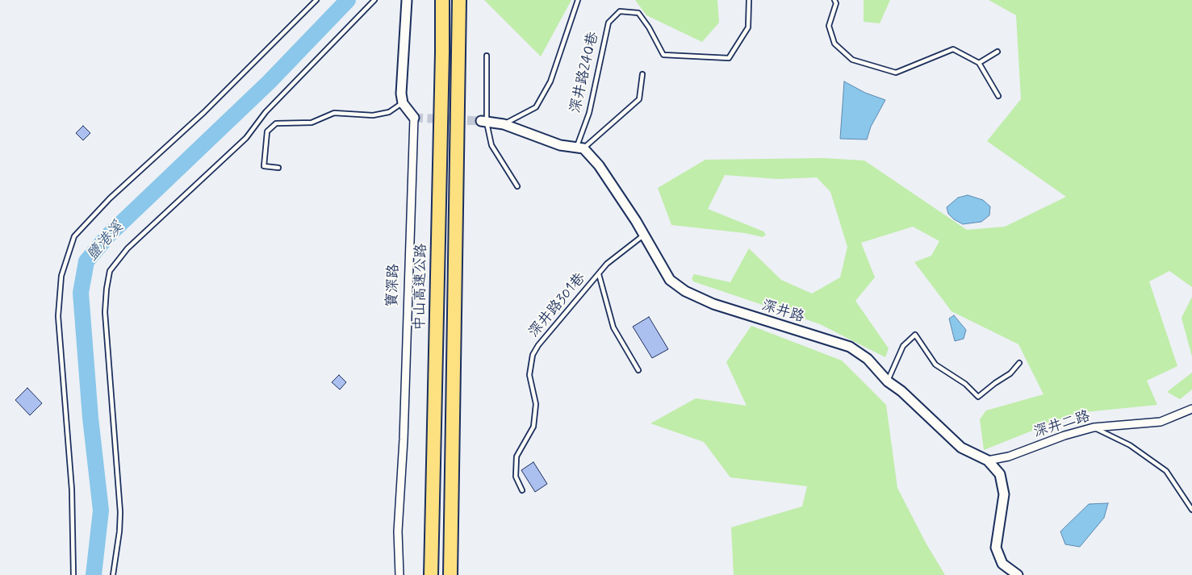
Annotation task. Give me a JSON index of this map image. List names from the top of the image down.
{
  "streets": {
    "highway": ["中山高速公路"],
    "street": ["寶深路", "深井路", "深井二路"],
    "lane": ["深井路240巷", "深井路301巷"]
  },
  "crossings": [
    ["深井路240巷", "深井路"],
    ["深井路301巷", "深井路"],
    ["深井路", "深井二路"]
  ],
  "water": ["鹽港溪"]
}
